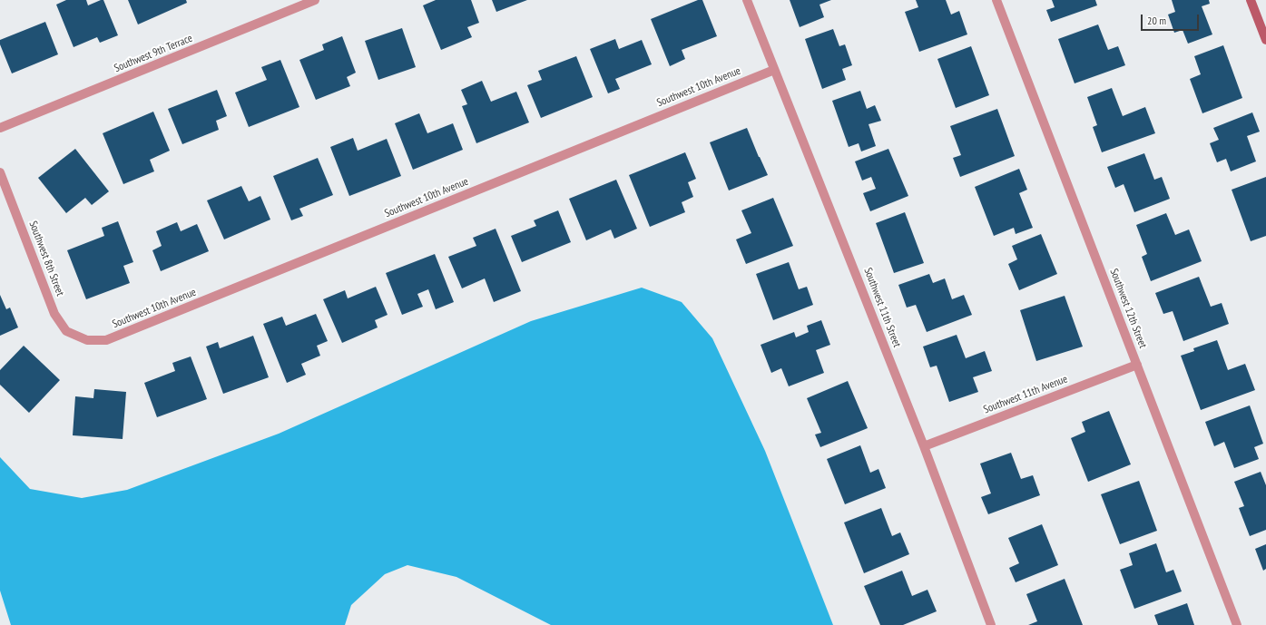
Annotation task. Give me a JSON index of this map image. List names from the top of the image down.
{
  "streets": {
    "street": [
      "Southwest 9th Terrace",
      "Southwest 10th Avenue",
      "Southwest 8th Street",
      "Southwest 11th Street",
      "Southwest 12th Street",
      "Southwest 11th Avenue"
    ]
  },
  "crossings": [
    ["Southwest 10th Avenue", "Southwest 8th Street"],
    ["Southwest 10th Avenue", "Southwest 11th Street"],
    ["Southwest 11th Street", "Southwest 11th Avenue"],
    ["Southwest 12th Street", "Southwest 11th Avenue"]
  ],
  "scale_bar": "20 m"
}
